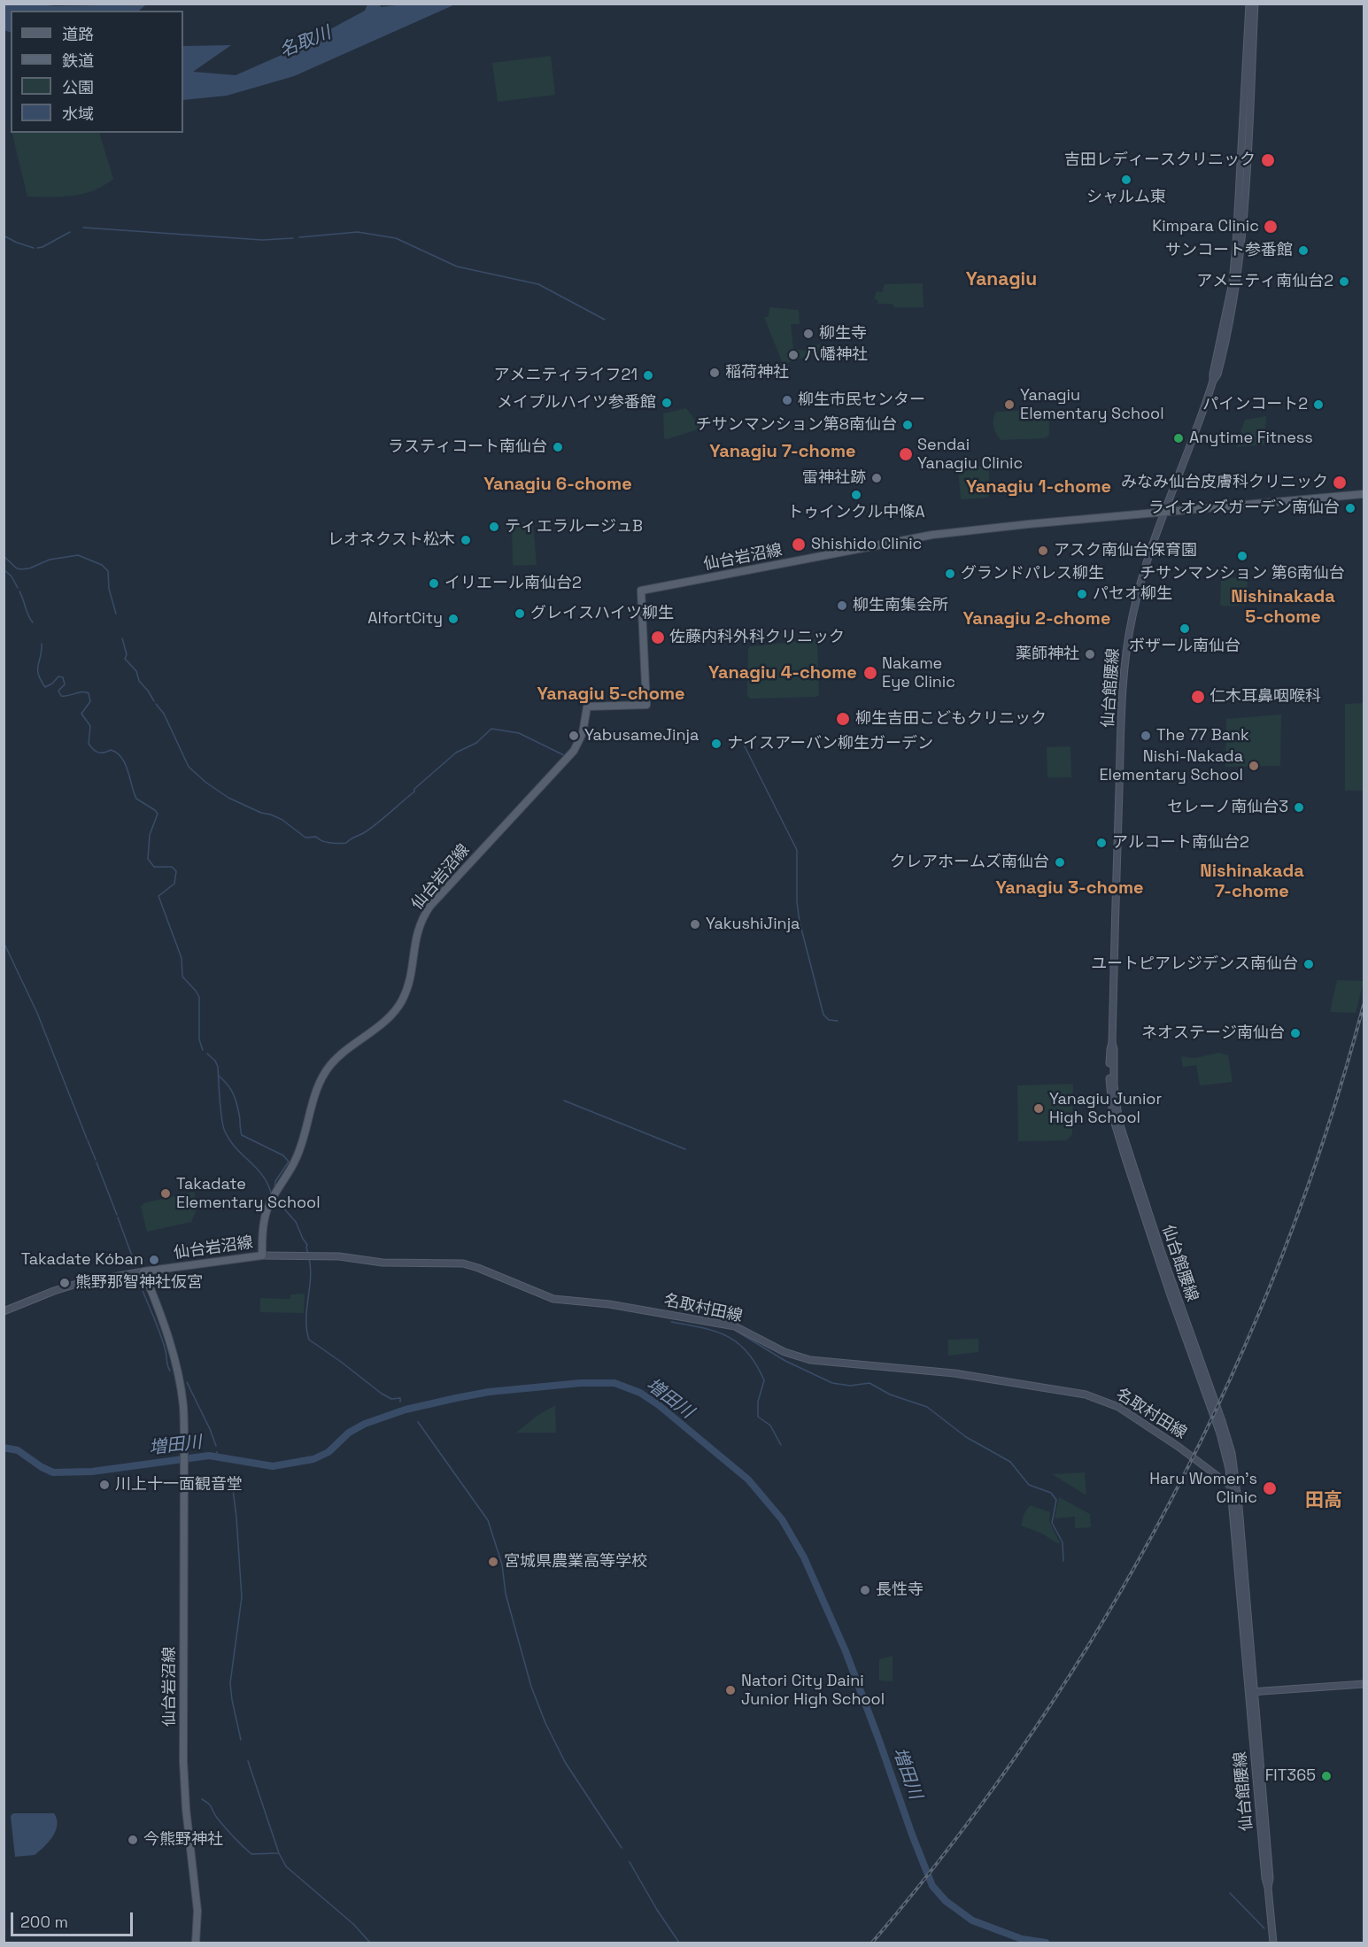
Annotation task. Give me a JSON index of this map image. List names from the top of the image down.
{
  "streets": {
    "main road": ["仙台岩沼線", "仙台館腰線", "名取村田線"]
  },
  "crossings": [
    ["仙台岩沼線", "仙台館腰線"],
    ["仙台岩沼線", "名取村田線"],
    ["仙台館腰線", "名取村田線"]
  ],
  "districts": [
    "Yanagiu",
    "Yanagiu 7-chome",
    "Yanagiu 6-chome",
    "Yanagiu 1-chome",
    "Nishinakada 5-chome",
    "Yanagiu 2-chome",
    "Yanagiu 4-chome",
    "Yanagiu 5-chome",
    "Nishinakada 7-chome",
    "Yanagiu 3-chome",
    "田高"
  ],
  "water": ["名取川", "増田川"],
  "places": [
    "吉田レディースクリニック",
    "シャルム東",
    "Kimpara Clinic",
    "サンコート参番館",
    "アメニティ南仙台2",
    "柳生寺",
    "八幡神社",
    "稲荷神社",
    "アメニティライフ21",
    "柳生市民センター",
    "メイプルハイツ参番館",
    "Yanagiu Elementary School",
    "パインコート2",
    "チサンマンション第8南仙台",
    "Anytime Fitness",
    "ラスティコート南仙台",
    "Sendai Yanagiu Clinic",
    "雷神社跡",
    "みなみ仙台皮膚科クリニック",
    "トゥインクル中條A",
    "ライオンズガーデン南仙台",
    "ティエラルージュB",
    "レオネクスト松木",
    "Shishido Clinic",
    "アスク南仙台保育園",
    "チサンマンション 第6南仙台",
    "グランドパレス柳生",
    "イリエール南仙台2",
    "パセオ柳生",
    "柳生南集会所",
    "グレイスハイツ柳生",
    "AlfortCity",
    "ボザール南仙台",
    "佐藤内科外科クリニック",
    "薬師神社",
    "Nakame Eye Clinic",
    "仁木耳鼻咽喉科",
    "柳生吉田こどもクリニック",
    "YabusameJinja",
    "The 77 Bank",
    "ナイスアーバン柳生ガーデン",
    "Nishi-Nakada Elementary School",
    "セレーノ南仙台3",
    "アルコート南仙台2",
    "クレアホームズ南仙台",
    "YakushiJinja",
    "ユートピアレジデンス南仙台",
    "ネオステージ南仙台",
    "Yanagiu Junior High School",
    "Takadate Elementary School",
    "Takadate Kóban",
    "熊野那智神社仮宮",
    "川上十一面観音堂",
    "Haru Women's Clinic",
    "宮城県農業高等学校",
    "長性寺",
    "Natori City Daini Junior High School",
    "FIT365",
    "今熊野神社"
  ],
  "legend": [
    "道路",
    "鉄道",
    "公園",
    "水域"
  ],
  "scale_bar": "200 m"
}
